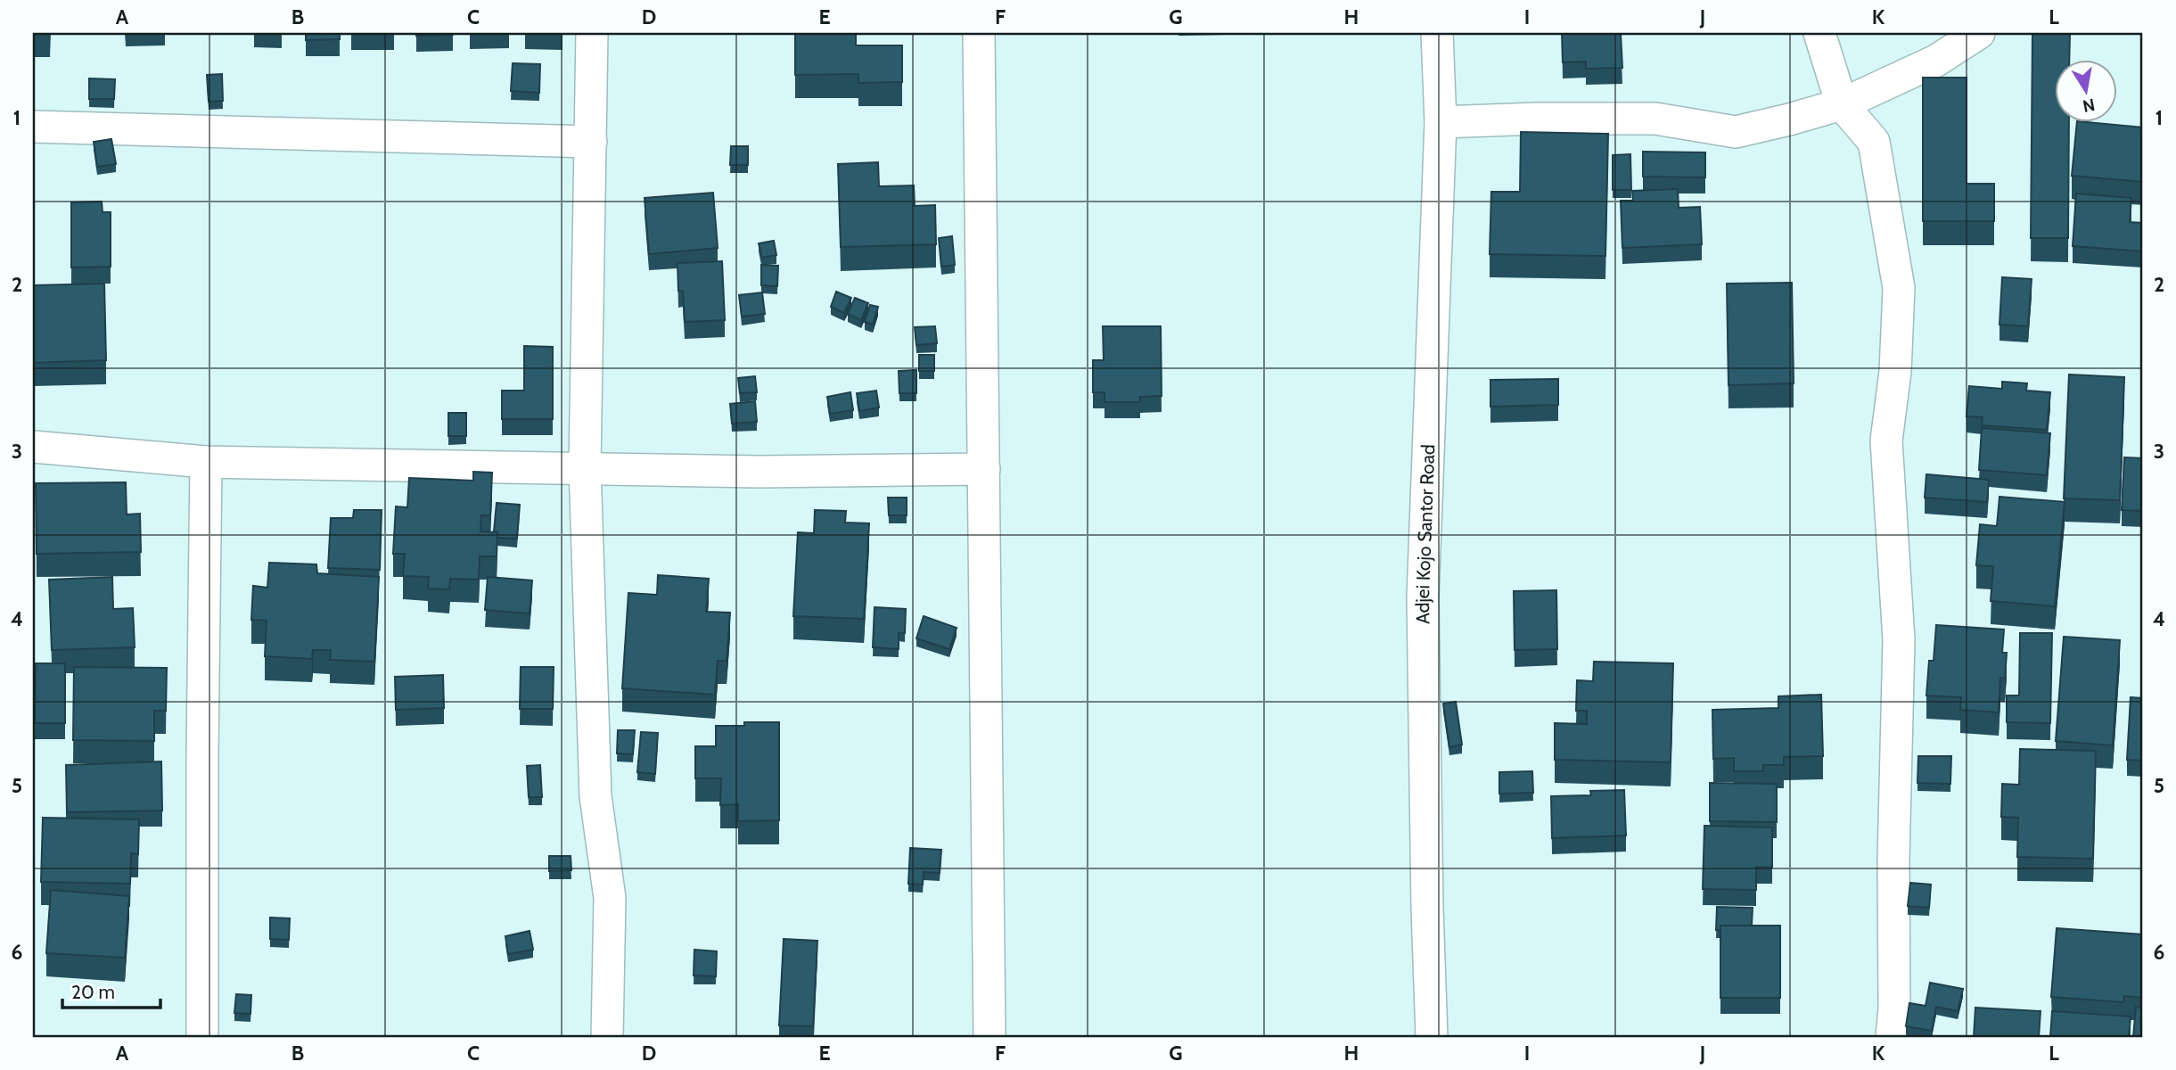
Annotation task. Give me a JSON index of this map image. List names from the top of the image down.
{
  "streets": {
    "street": ["Adjei Kojo Santor Road"]
  },
  "scale_bar": "20 m",
  "north": "bottom",
  "grid": {
    "columns": [
      "A",
      "B",
      "C",
      "D",
      "E",
      "F",
      "G",
      "H",
      "I",
      "J",
      "K",
      "L"
    ],
    "rows": [
      "1",
      "2",
      "3",
      "4",
      "5",
      "6"
    ]
  }
}
